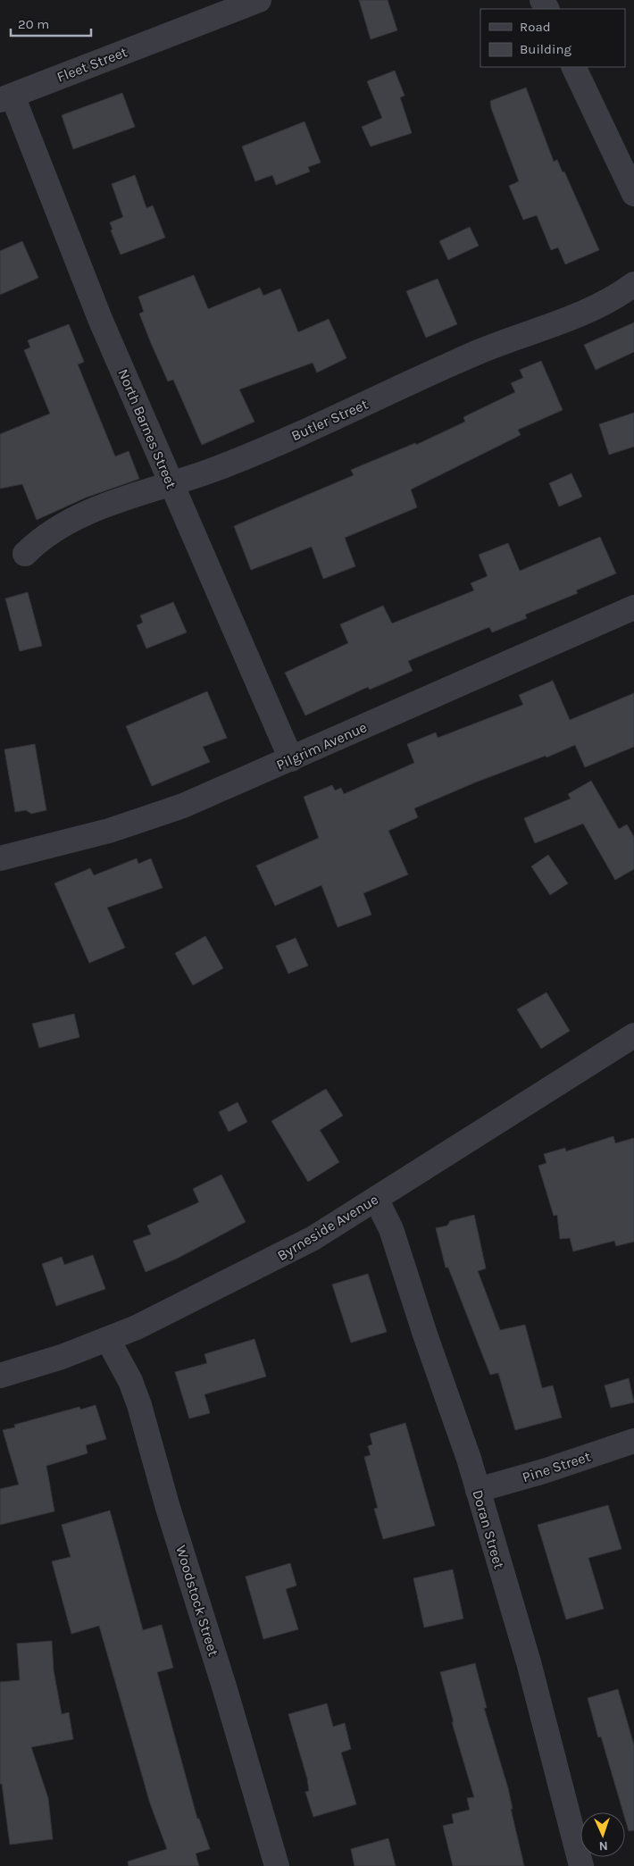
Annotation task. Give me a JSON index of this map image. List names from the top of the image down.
{
  "streets": {
    "street": [
      "Fleet Street",
      "Butler Street",
      "North Barnes Street",
      "Pilgrim Avenue",
      "Byrneside Avenue",
      "Pine Street",
      "Doran Street",
      "Woodstock Street"
    ]
  },
  "crossings": [
    ["Fleet Street", "North Barnes Street"],
    ["Butler Street", "North Barnes Street"],
    ["North Barnes Street", "Pilgrim Avenue"],
    ["Byrneside Avenue", "Doran Street"],
    ["Byrneside Avenue", "Woodstock Street"],
    ["Pine Street", "Doran Street"]
  ],
  "legend": ["Road", "Building"],
  "scale_bar": "20 m",
  "north": "bottom"
}
